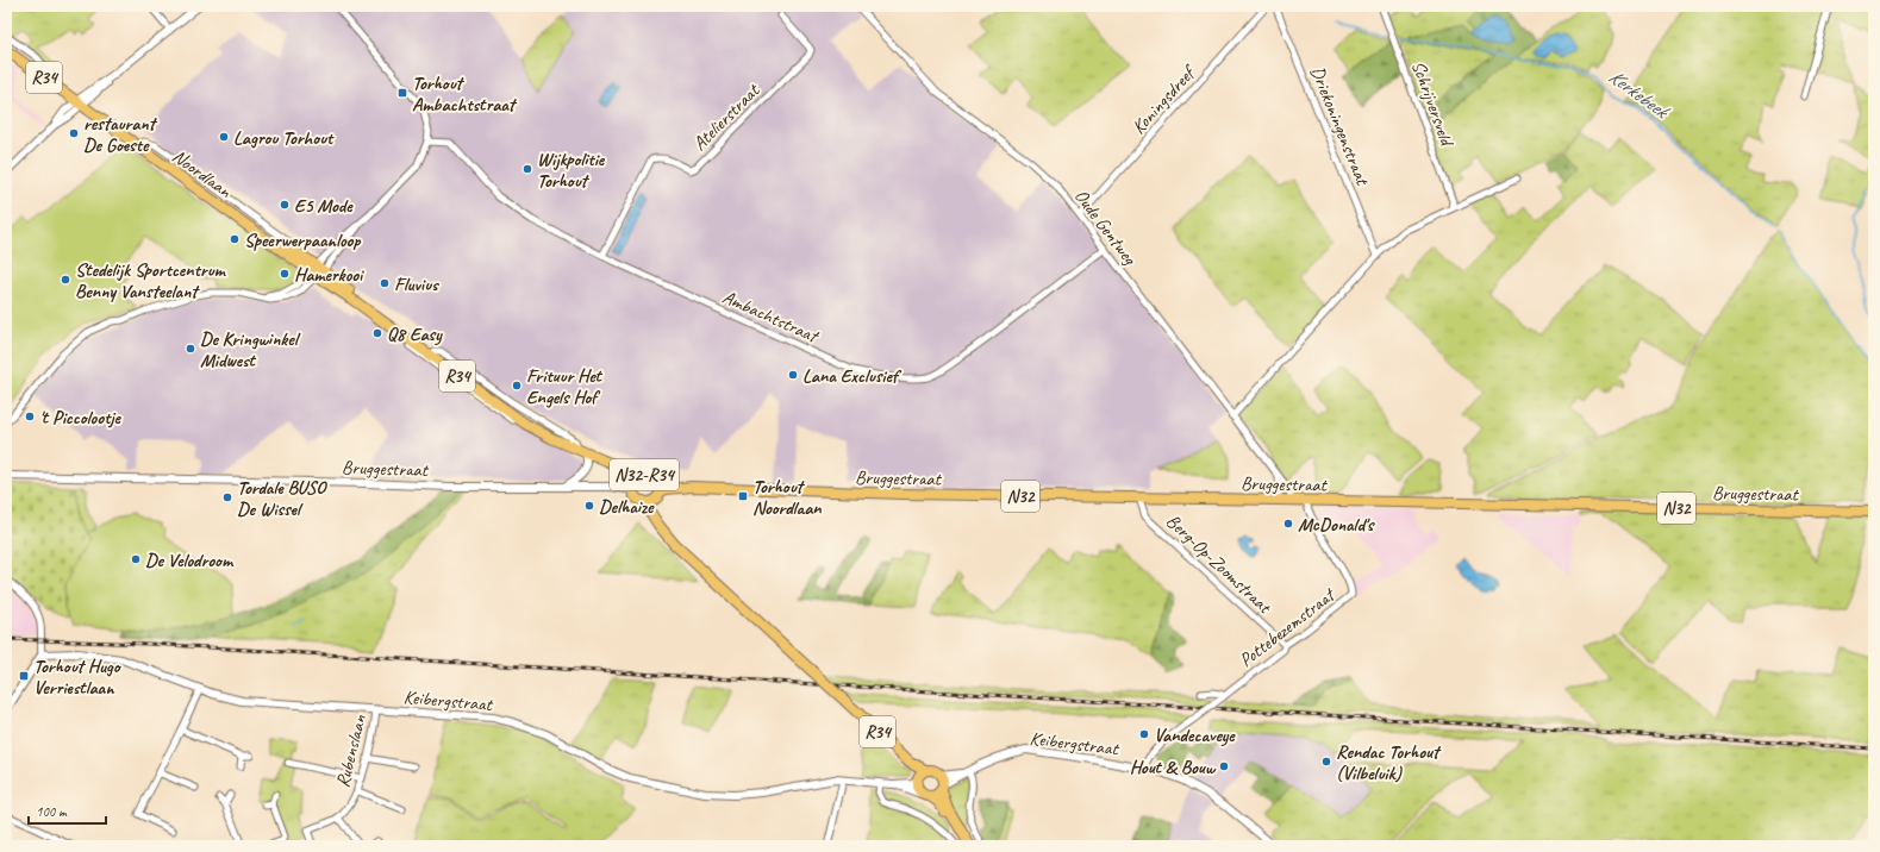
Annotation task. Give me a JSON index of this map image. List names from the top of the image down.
{
  "streets": {
    "main road": [
      "R34",
      "Noordlaan",
      "Bruggestraat",
      "N32-R34",
      "N32"
    ],
    "street": [
      "Koningsdreef",
      "Schrijversveld",
      "Atelierstraat",
      "Driekoningenstraat",
      "Oude Gentweg",
      "Ambachtstraat",
      "Berg-Op-Zoomstraat",
      "Pottebezemstraat",
      "Keibergstraat",
      "Rubenslaan"
    ]
  },
  "crossings": [
    ["R34", "Noordlaan"],
    ["R34", "Bruggestraat"],
    ["R34", "N32-R34"],
    ["R34", "Keibergstraat"],
    ["Koningsdreef", "Oude Gentweg"],
    ["Atelierstraat", "Ambachtstraat"],
    ["Noordlaan", "Bruggestraat"],
    ["Noordlaan", "N32-R34"],
    ["Oude Gentweg", "Ambachtstraat"],
    ["Oude Gentweg", "Bruggestraat"],
    ["Bruggestraat", "N32-R34"],
    ["Bruggestraat", "Berg-Op-Zoomstraat"],
    ["Bruggestraat", "Pottebezemstraat"],
    ["Berg-Op-Zoomstraat", "Pottebezemstraat"],
    ["Pottebezemstraat", "Keibergstraat"],
    ["Keibergstraat", "Rubenslaan"]
  ],
  "water": ["Kerkebeek"],
  "places": {
    "transit": ["Torhout Ambachtstraat", "Torhout Noordlaan", "Torhout Hugo Verriestlaan"],
    "other": [
      "restaurant De Goeste",
      "Lagrou Torhout",
      "Wijkpolitie Torhout",
      "E5 Mode",
      "Speerwerpaanloop",
      "Hamerkooi",
      "Stedelijk Sportcentrum Benny Vansteelant",
      "Fluvius",
      "Q8 Easy",
      "De Kringwinkel Midwest",
      "Lana Exclusief",
      "Frituur Het Engels Hof",
      "'t Piccolootje",
      "Tordale BUSO De Wissel",
      "Delhaize",
      "McDonald's",
      "De Velodroom",
      "Vandecaveye",
      "Rendac Torhout (Vilbeluik)",
      "Hout & Bouw"
    ]
  },
  "scale_bar": "100 m"
}
